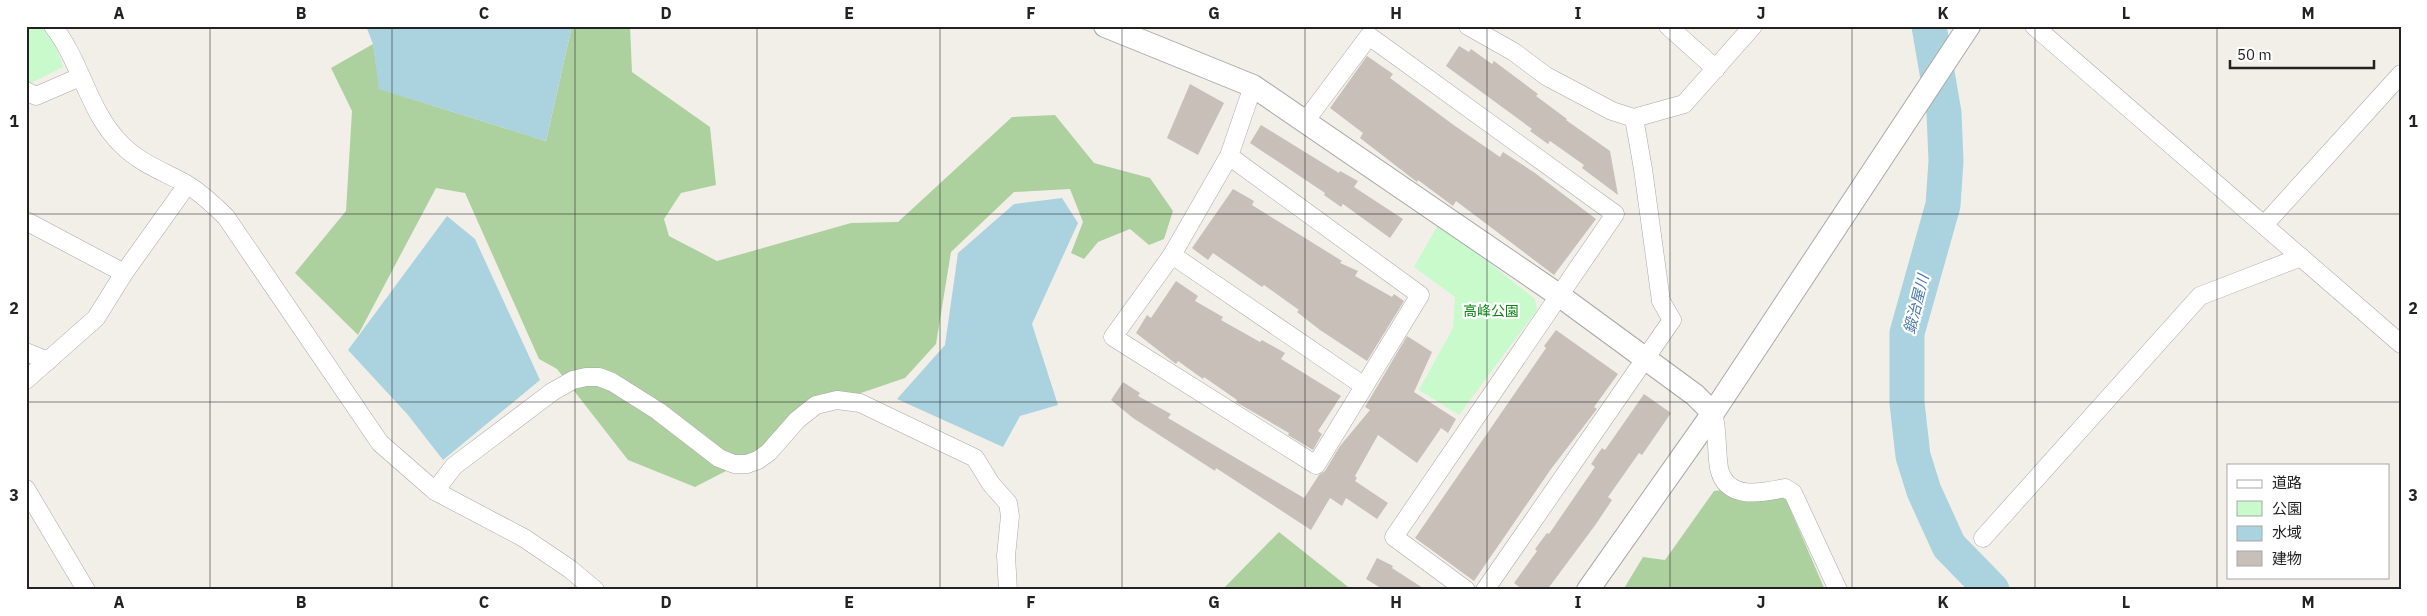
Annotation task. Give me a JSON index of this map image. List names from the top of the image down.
{
  "water": ["鍛治屋川"],
  "parks": ["高峰公園"],
  "legend": [
    "道路",
    "公園",
    "水域",
    "建物"
  ],
  "scale_bar": "50 m",
  "grid": {
    "columns": [
      "A",
      "B",
      "C",
      "D",
      "E",
      "F",
      "G",
      "H",
      "I",
      "J",
      "K",
      "L",
      "M"
    ],
    "rows": ["1", "2", "3"]
  }
}
